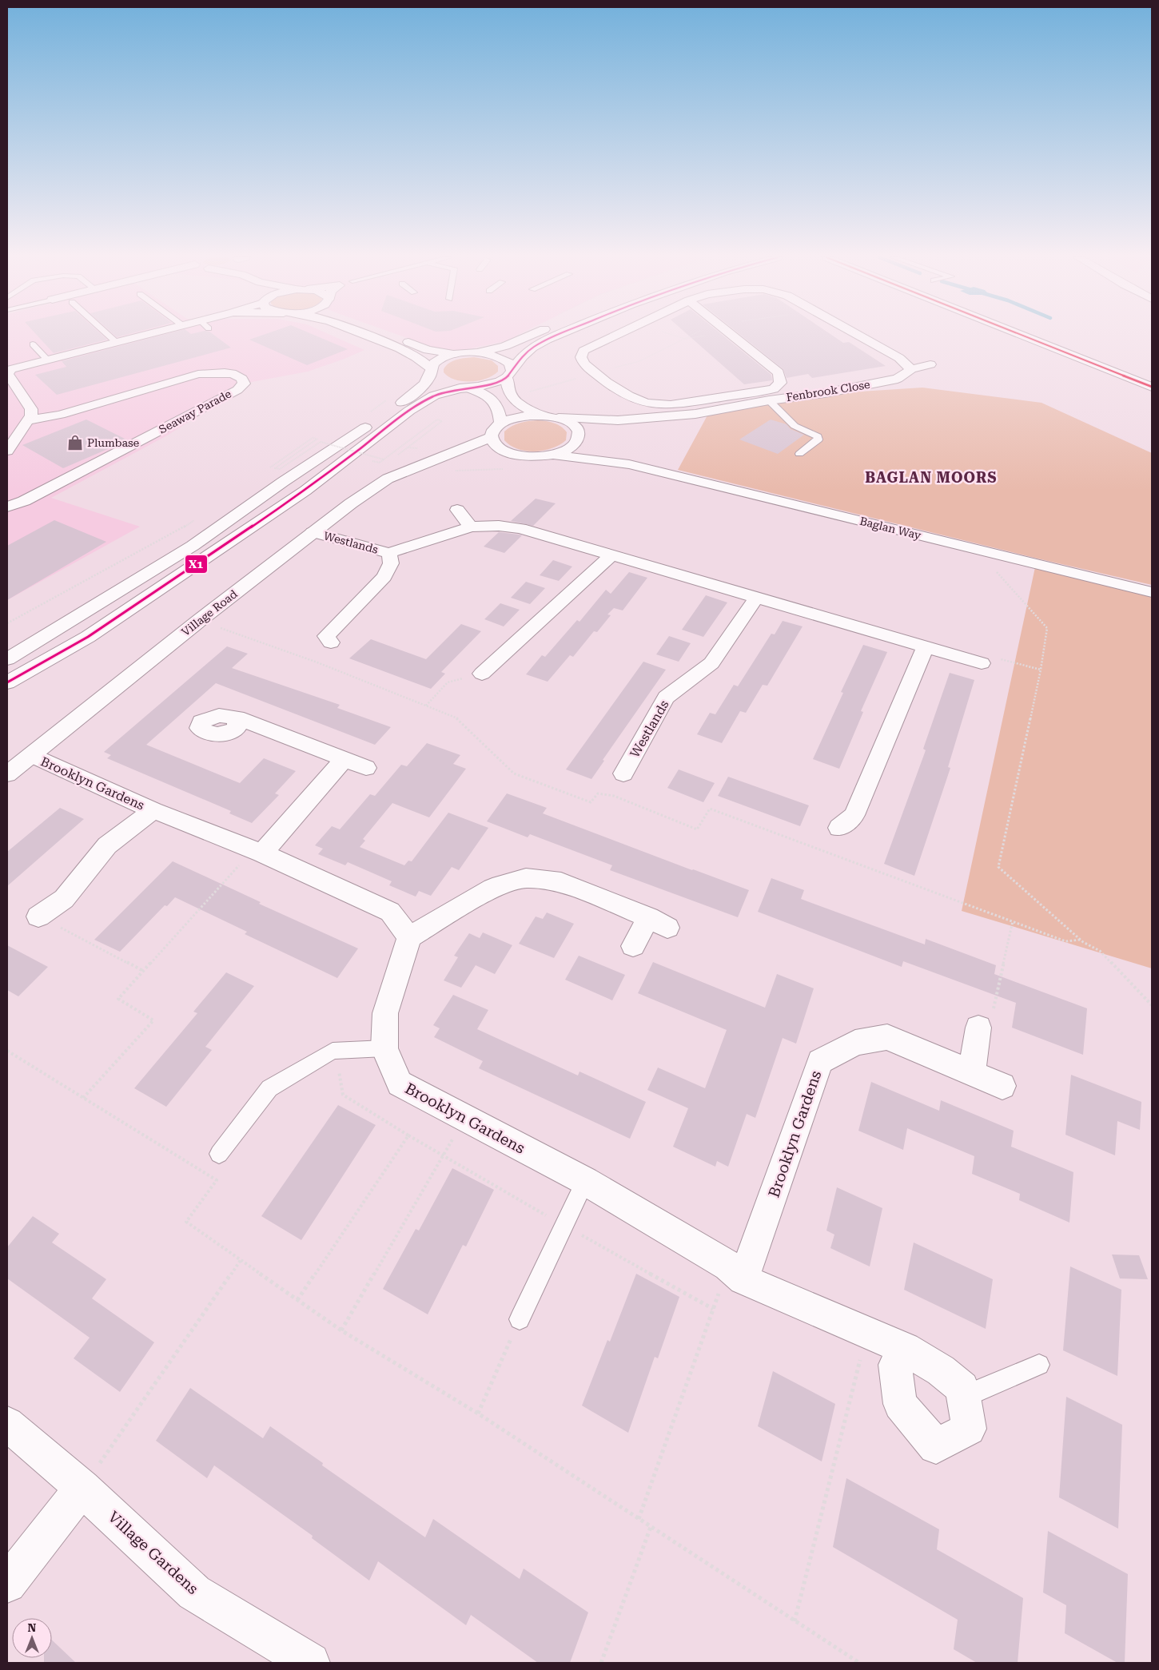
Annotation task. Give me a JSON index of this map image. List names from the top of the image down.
{
  "streets": {
    "main road": [
      "Fenbrook Close",
      "Seaway Parade",
      "Baglan Way",
      "Westlands",
      "Village Road",
      "Brooklyn Gardens",
      "Village Gardens"
    ]
  },
  "crossings": [
    ["Fenbrook Close", "Baglan Way"],
    ["Westlands", "Village Road"],
    ["Village Road", "Brooklyn Gardens"]
  ],
  "districts": ["BAGLAN MOORS"],
  "places": {
    "shop": ["Plumbase"]
  },
  "lines": ["transit line X1"],
  "north": "top"
}
